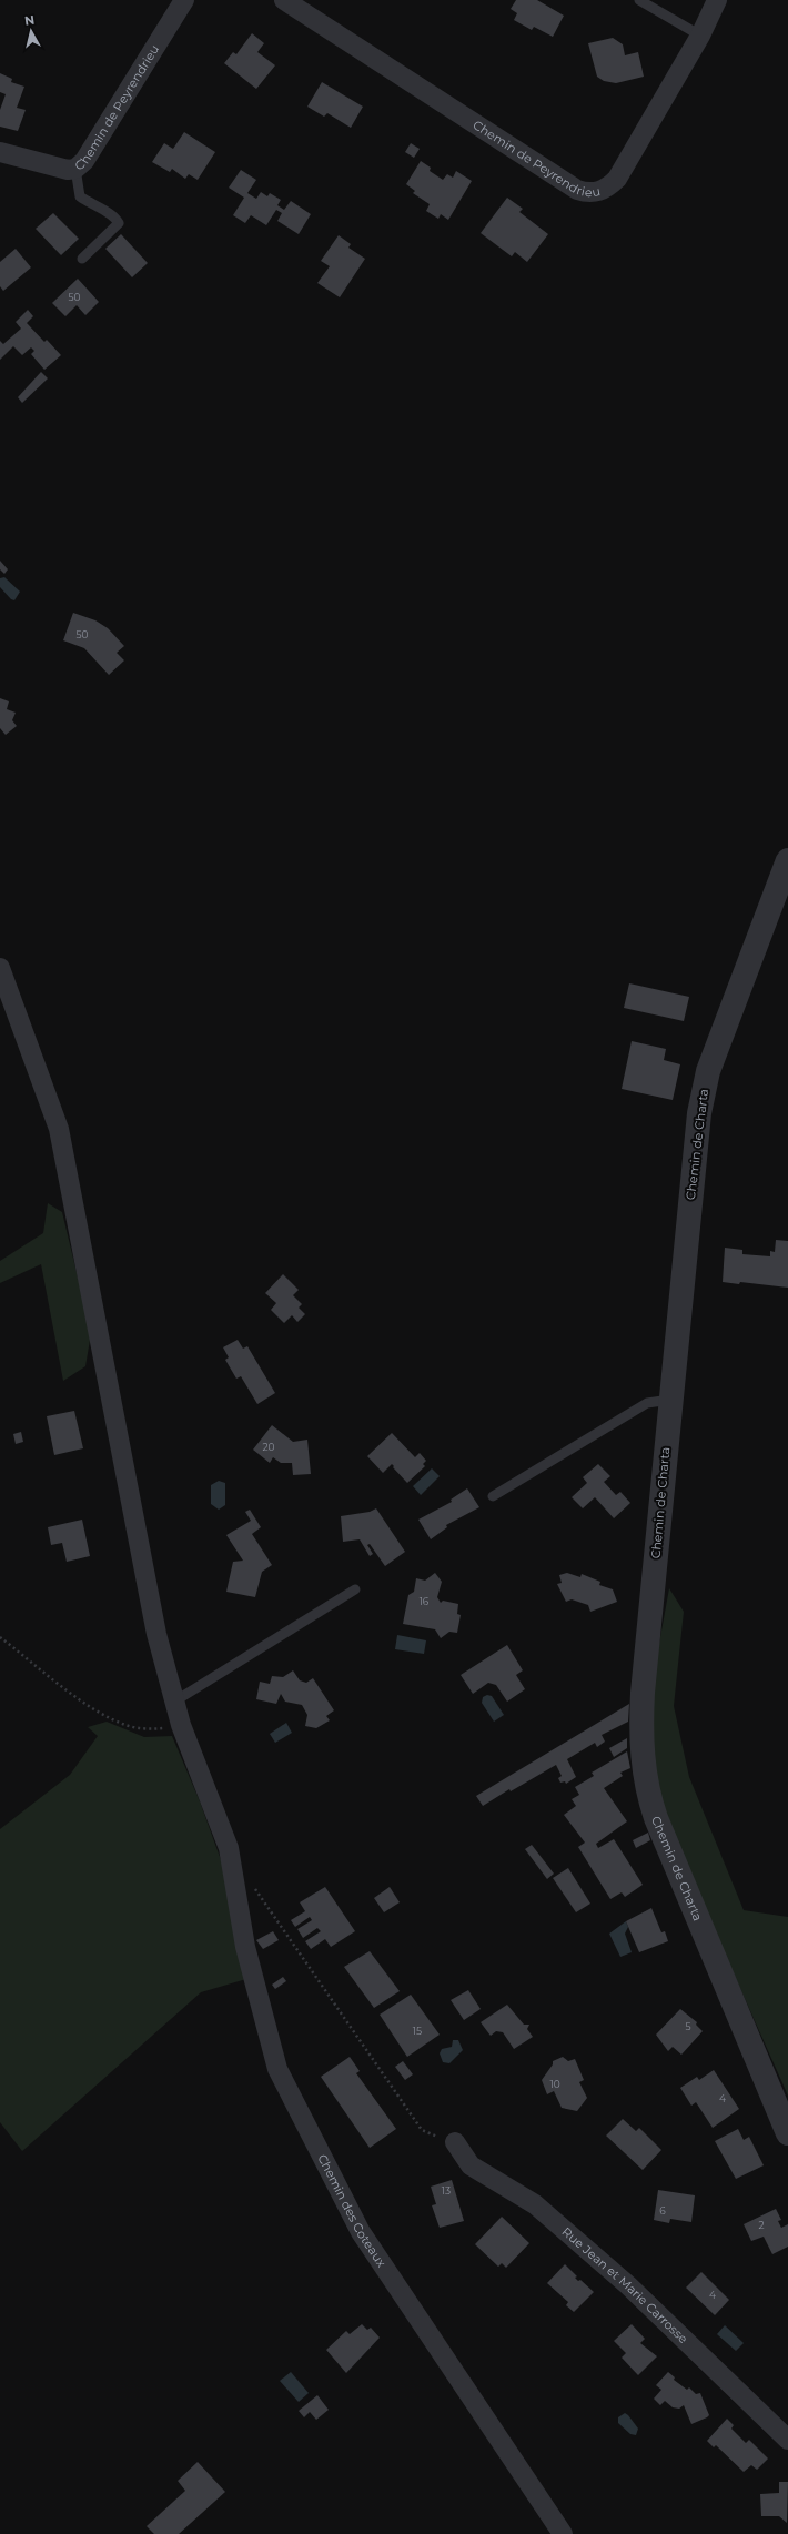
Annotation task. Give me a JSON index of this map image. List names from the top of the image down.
{
  "streets": {
    "street": [
      "Chemin de Peyrendrieu",
      "Chemin de Charta",
      "Chemin des Coteaux",
      "Rue Jean et Marie Carrosse"
    ]
  },
  "house_numbers": [
    "50",
    "50",
    "20",
    "16",
    "5",
    "15",
    "10",
    "4",
    "13",
    "6",
    "2",
    "4"
  ],
  "north": "top"
}
